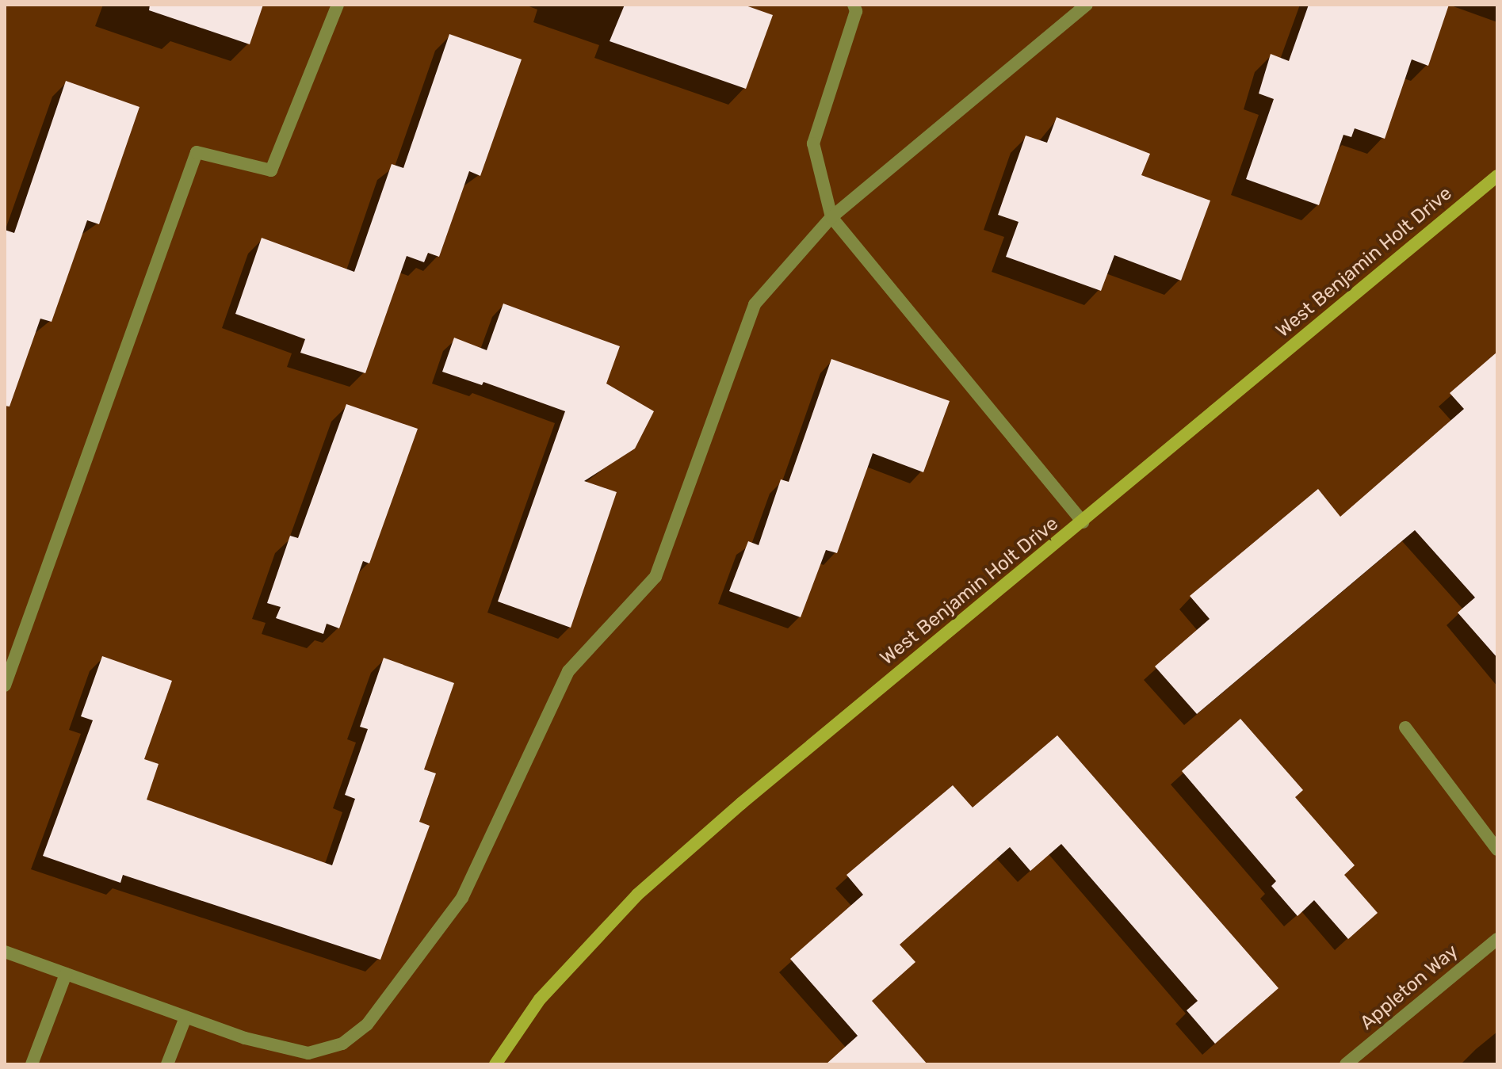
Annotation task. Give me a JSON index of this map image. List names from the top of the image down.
{
  "streets": {
    "main road": ["West Benjamin Holt Drive"],
    "street": ["Appleton Way"]
  }
}
